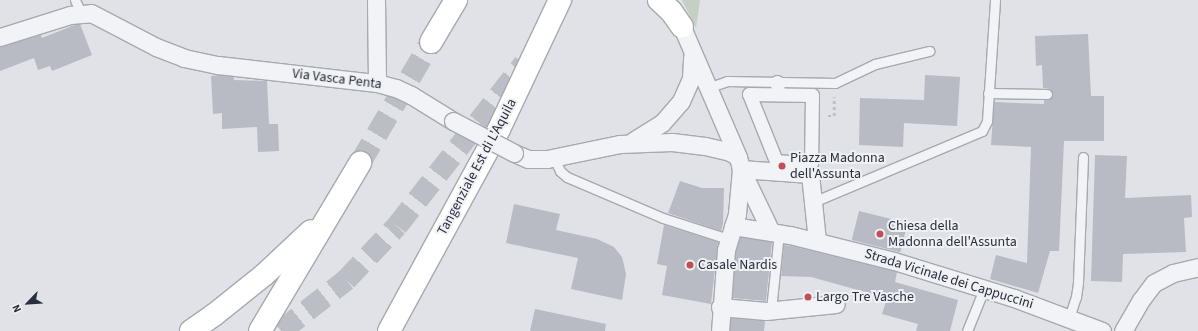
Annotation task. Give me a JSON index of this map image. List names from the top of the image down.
{
  "streets": {
    "highway": ["Tangenziale Est di L'Aquila"],
    "street": ["Via Vasca Penta", "Strada Vicinale dei Cappuccini"]
  },
  "places": [
    "Piazza Madonna dell'Assunta",
    "Chiesa della Madonna dell'Assunta",
    "Casale Nardis",
    "Largo Tre Vasche"
  ],
  "north": "bottom left"
}
